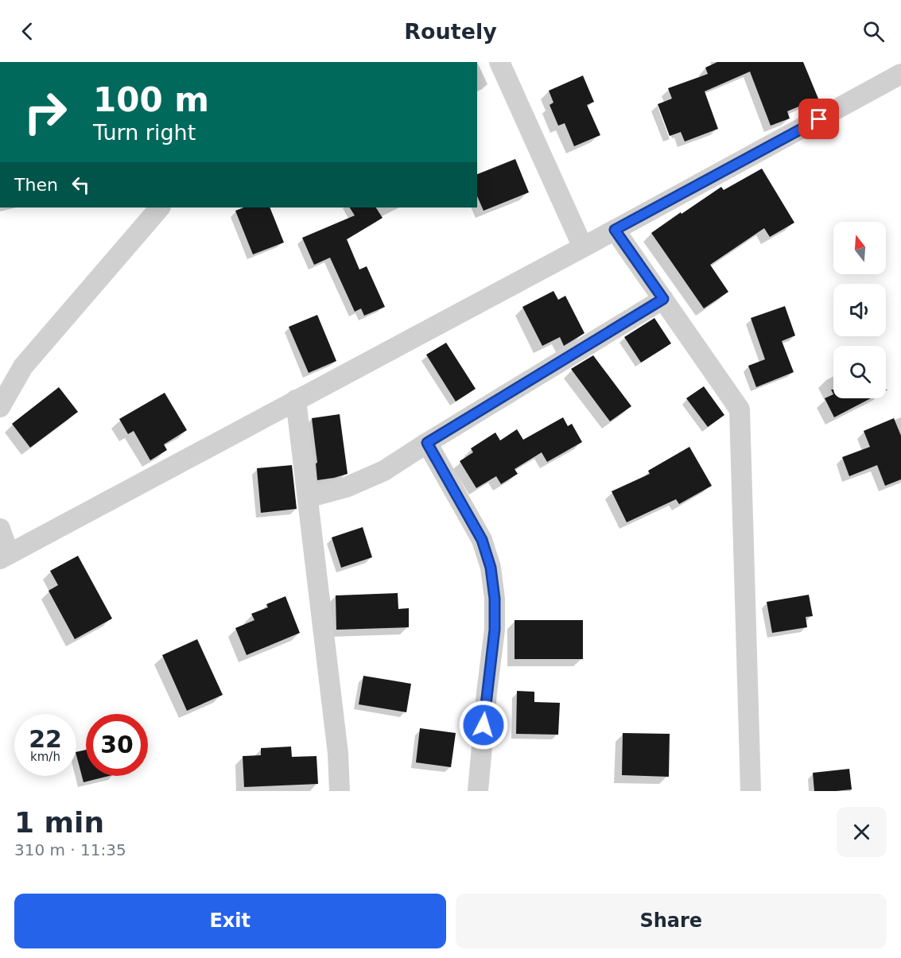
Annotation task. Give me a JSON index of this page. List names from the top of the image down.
{
  "north": "top",
  "page": {
    "header": "Routely",
    "turn": ["100 m", "Turn right"],
    "then": "Then",
    "speed": "22 km/h",
    "limit": "30",
    "heading": ["1 min", "310 m · 11:35"],
    "buttons": ["Exit", "Share"]
  }
}
